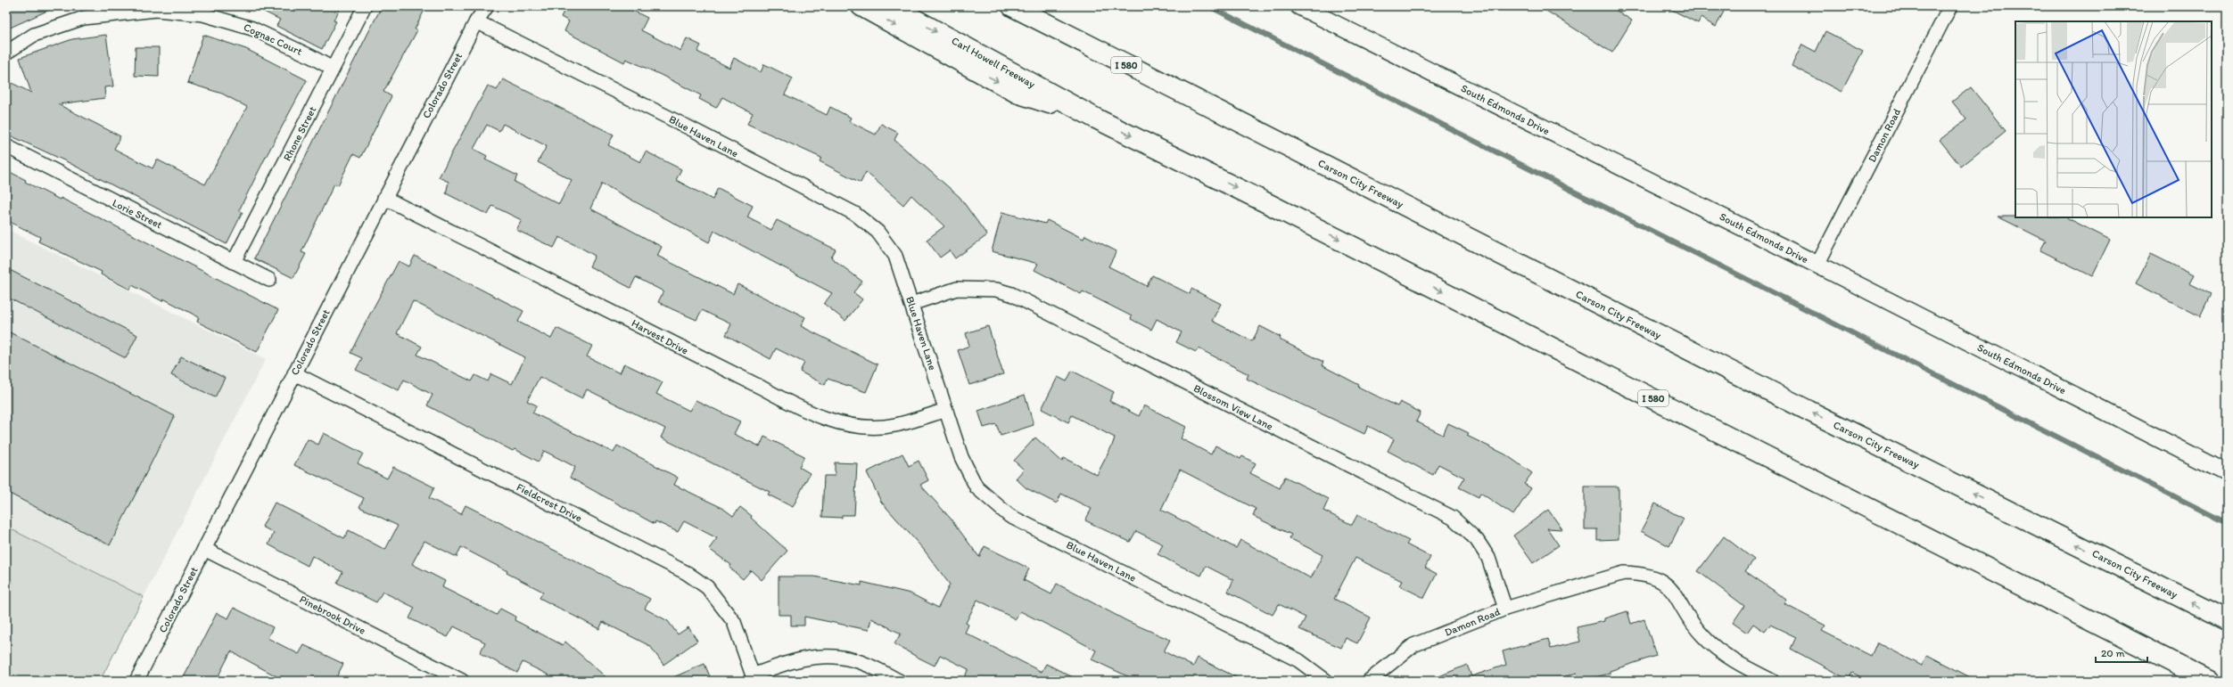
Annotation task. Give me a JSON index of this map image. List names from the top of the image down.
{
  "streets": {
    "highway": ["Carl Howell Freeway", "I 580", "Carson City Freeway"],
    "street": [
      "Cognac Court",
      "Colorado Street",
      "South Edmonds Drive",
      "Rhone Street",
      "Damon Road",
      "Blue Haven Lane",
      "Lorie Street",
      "Harvest Drive",
      "Blossom View Lane",
      "Fieldcrest Drive",
      "Pinebrook Drive"
    ]
  },
  "crossings": [
    ["Cognac Court", "Rhone Street"],
    ["Carl Howell Freeway", "I 580"],
    ["Colorado Street", "Blue Haven Lane"],
    ["Colorado Street", "Harvest Drive"],
    ["Colorado Street", "Fieldcrest Drive"],
    ["Colorado Street", "Pinebrook Drive"],
    ["South Edmonds Drive", "Damon Road"],
    ["Rhone Street", "Lorie Street"],
    ["Damon Road", "Blossom View Lane"],
    ["Blue Haven Lane", "Harvest Drive"],
    ["Blue Haven Lane", "Blossom View Lane"]
  ],
  "scale_bar": "20 m"
}
